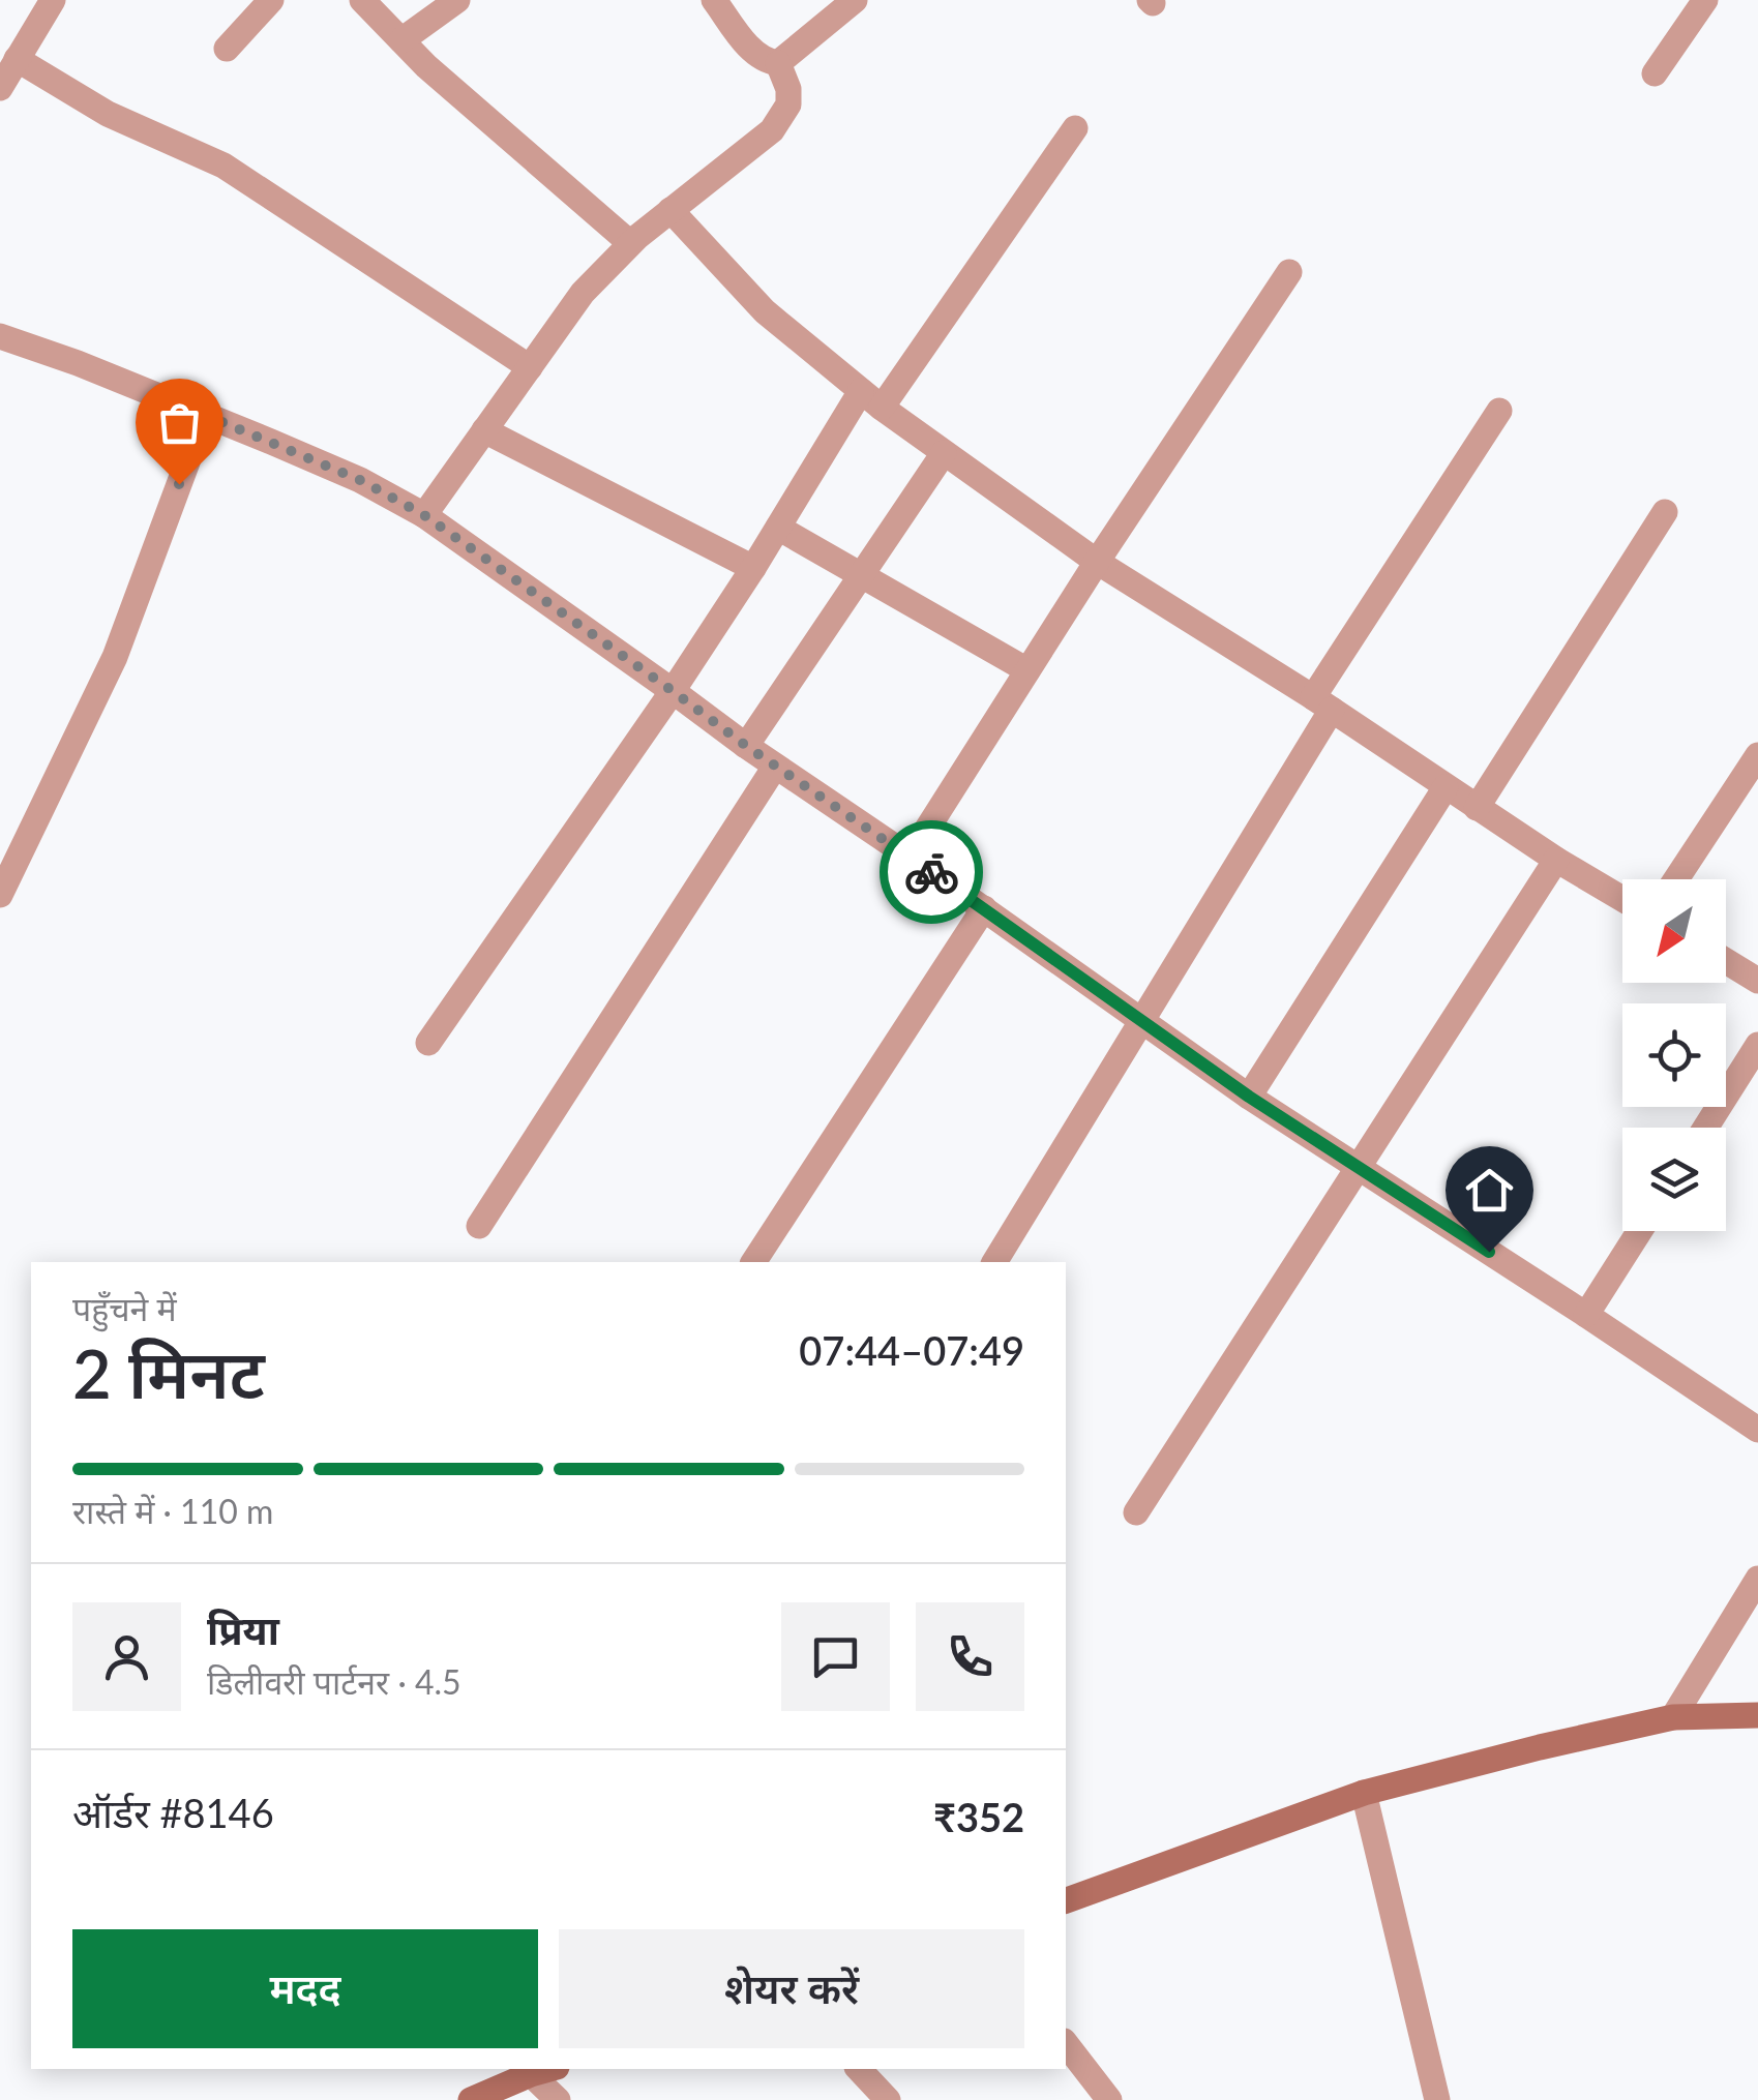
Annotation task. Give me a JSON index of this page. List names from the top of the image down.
{
  "north": "bottom left",
  "page": {
    "heading": ["2 मिनट", "पहुँचने में", "07:44–07:49"],
    "panel": [
      "प्रिया",
      "डिलीवरी पार्टनर · 4.5",
      "ऑर्डर #8146",
      "₹352"
    ],
    "bar": "रास्ते में · 110 m",
    "buttons": ["मदद", "शेयर करें"]
  }
}
